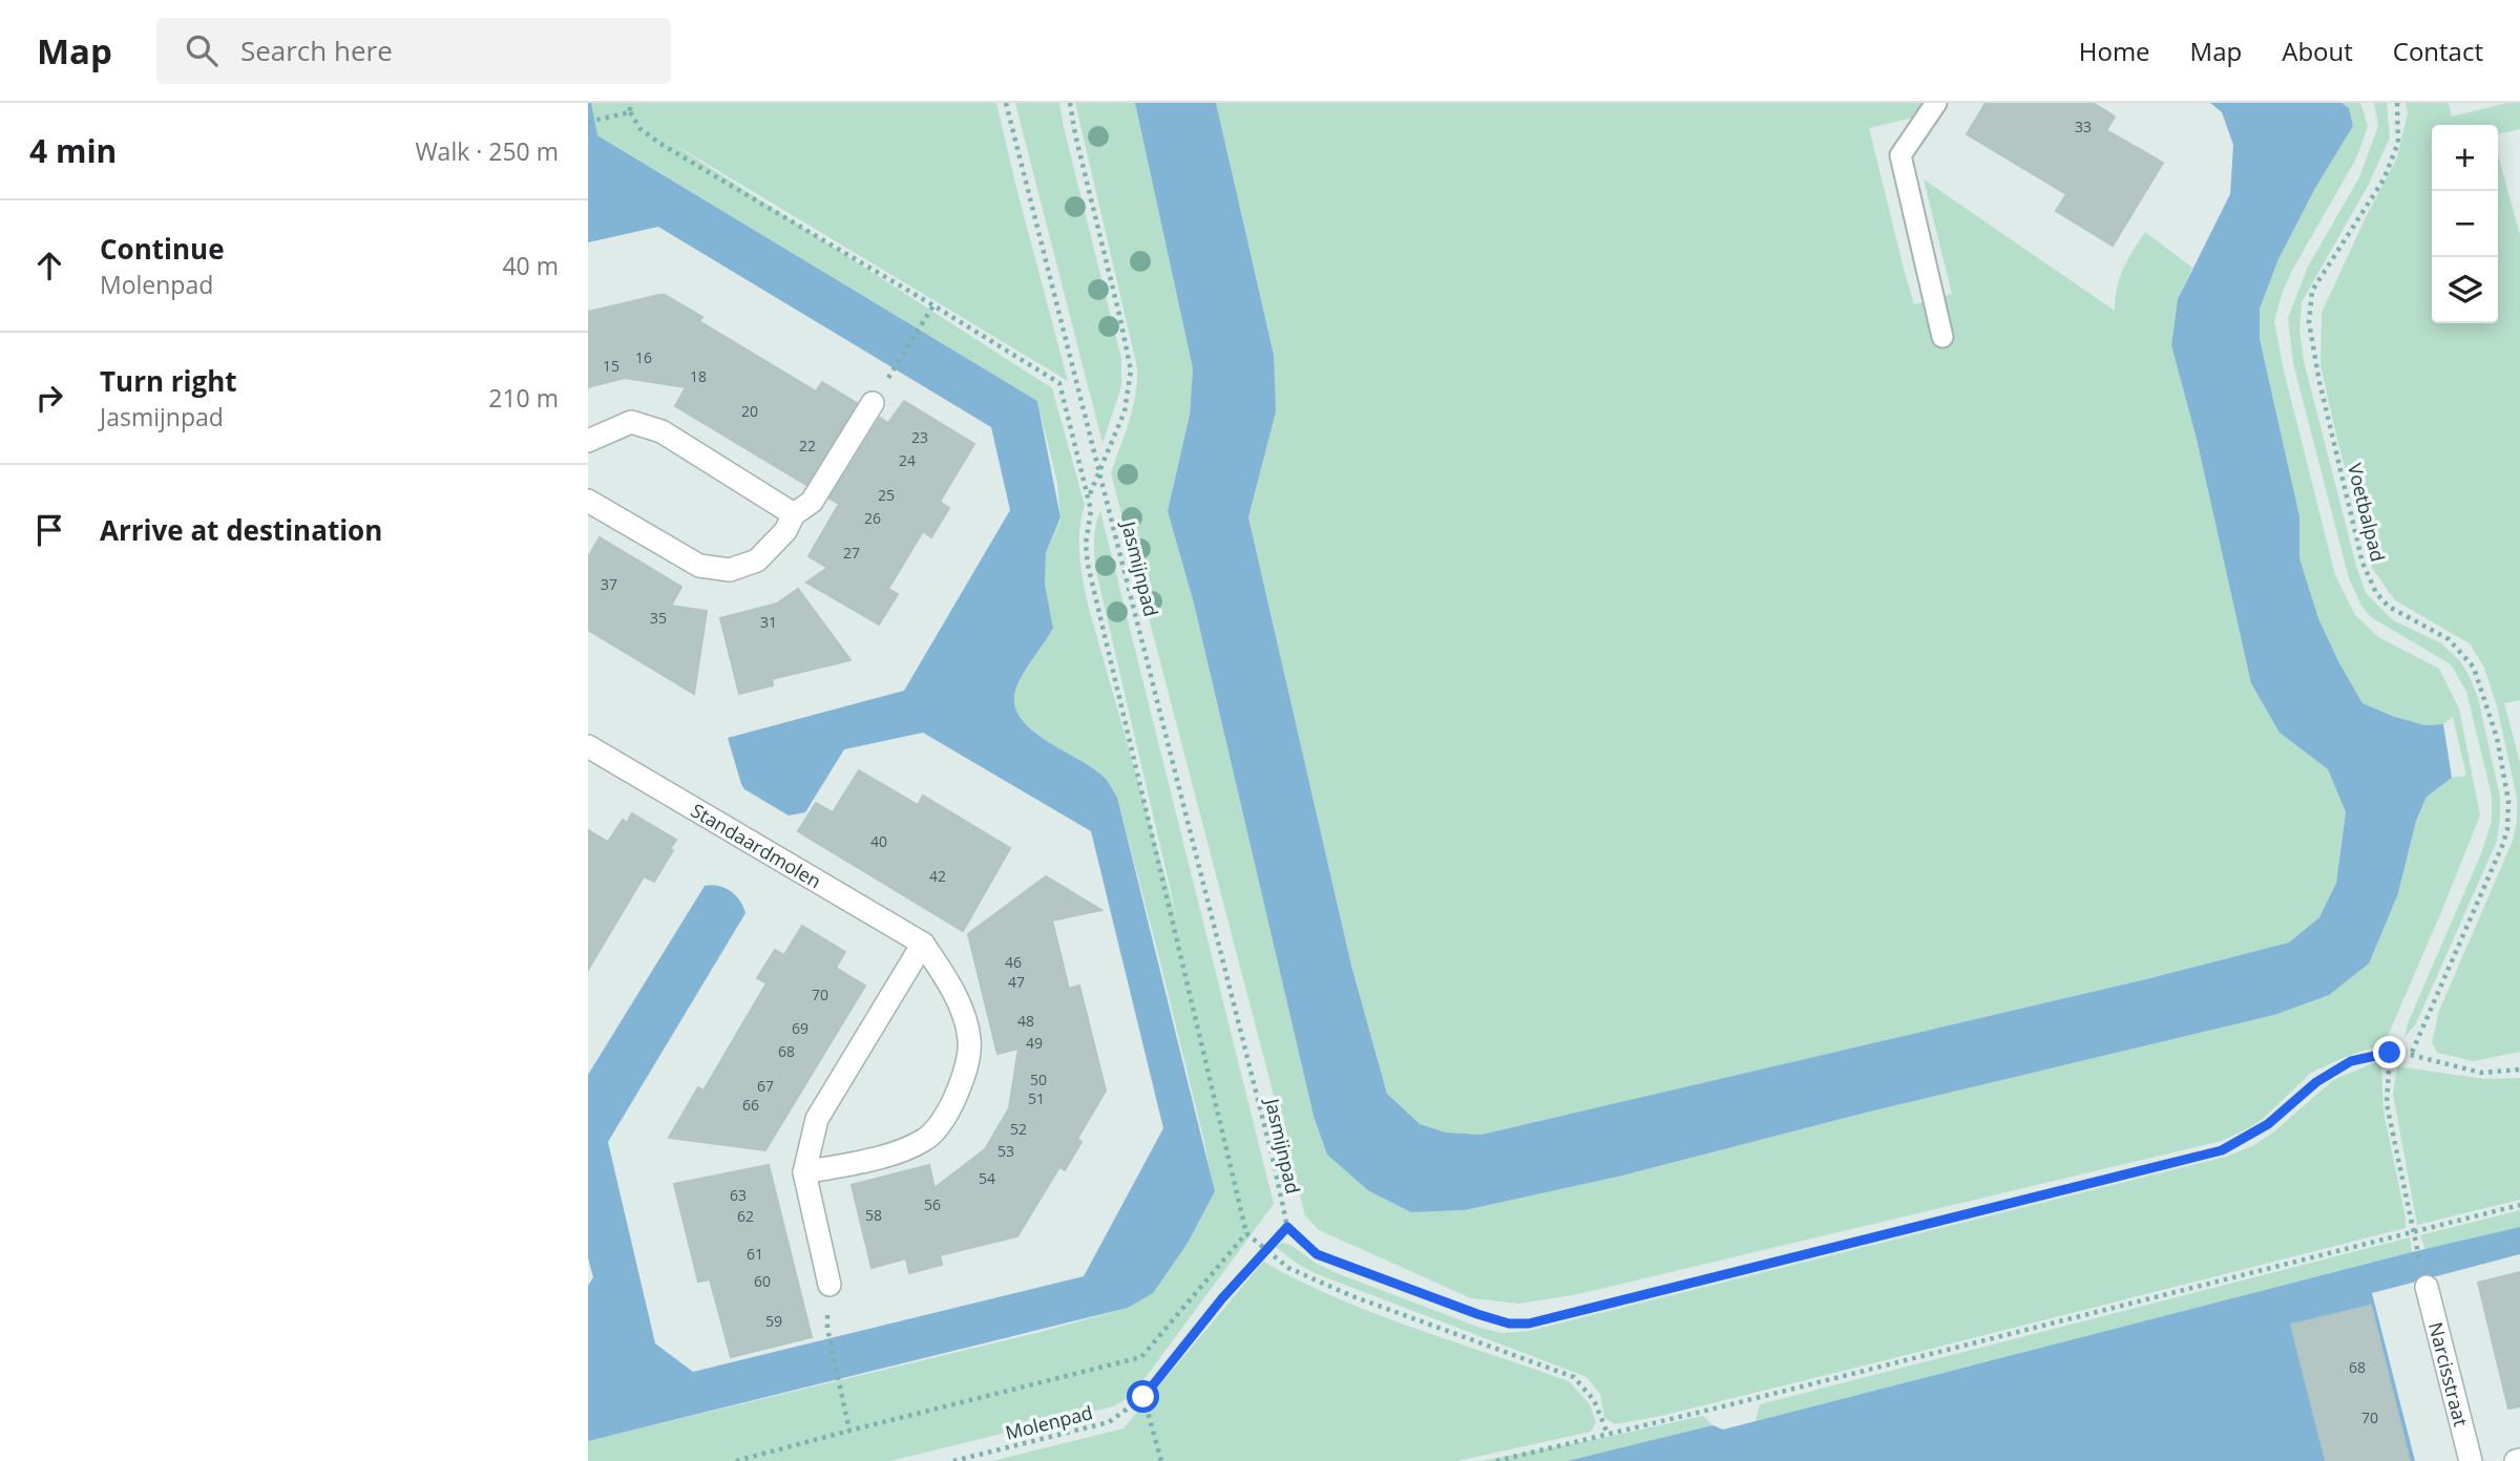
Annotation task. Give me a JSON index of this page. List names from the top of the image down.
{
  "streets": {
    "street": ["Standaardmolen", "Narcisstraat"],
    "path": ["Voetbalpad", "Jasmijnpad", "Molenpad"]
  },
  "crossings": [
    ["Jasmijnpad", "Molenpad"]
  ],
  "house_numbers": [
    "33",
    "16",
    "15",
    "18",
    "20",
    "23",
    "22",
    "24",
    "25",
    "26",
    "27",
    "37",
    "35",
    "31",
    "40",
    "42",
    "46",
    "47",
    "70",
    "48",
    "69",
    "49",
    "68",
    "50",
    "67",
    "51",
    "66",
    "52",
    "53",
    "54",
    "63",
    "56",
    "58",
    "62",
    "61",
    "60",
    "59",
    "68",
    "70"
  ],
  "page": {
    "header": "Map",
    "search": "Search here",
    "nav": [
      "Home",
      "Map",
      "About",
      "Contact"
    ],
    "heading": ["4 min", "Walk · 250 m"],
    "map_buttons": ["+", "−"],
    "list": [
      ["Continue", "Molenpad", "40 m"],
      ["Turn right", "Jasmijnpad", "210 m"],
      "Arrive at destination"
    ]
  }
}
